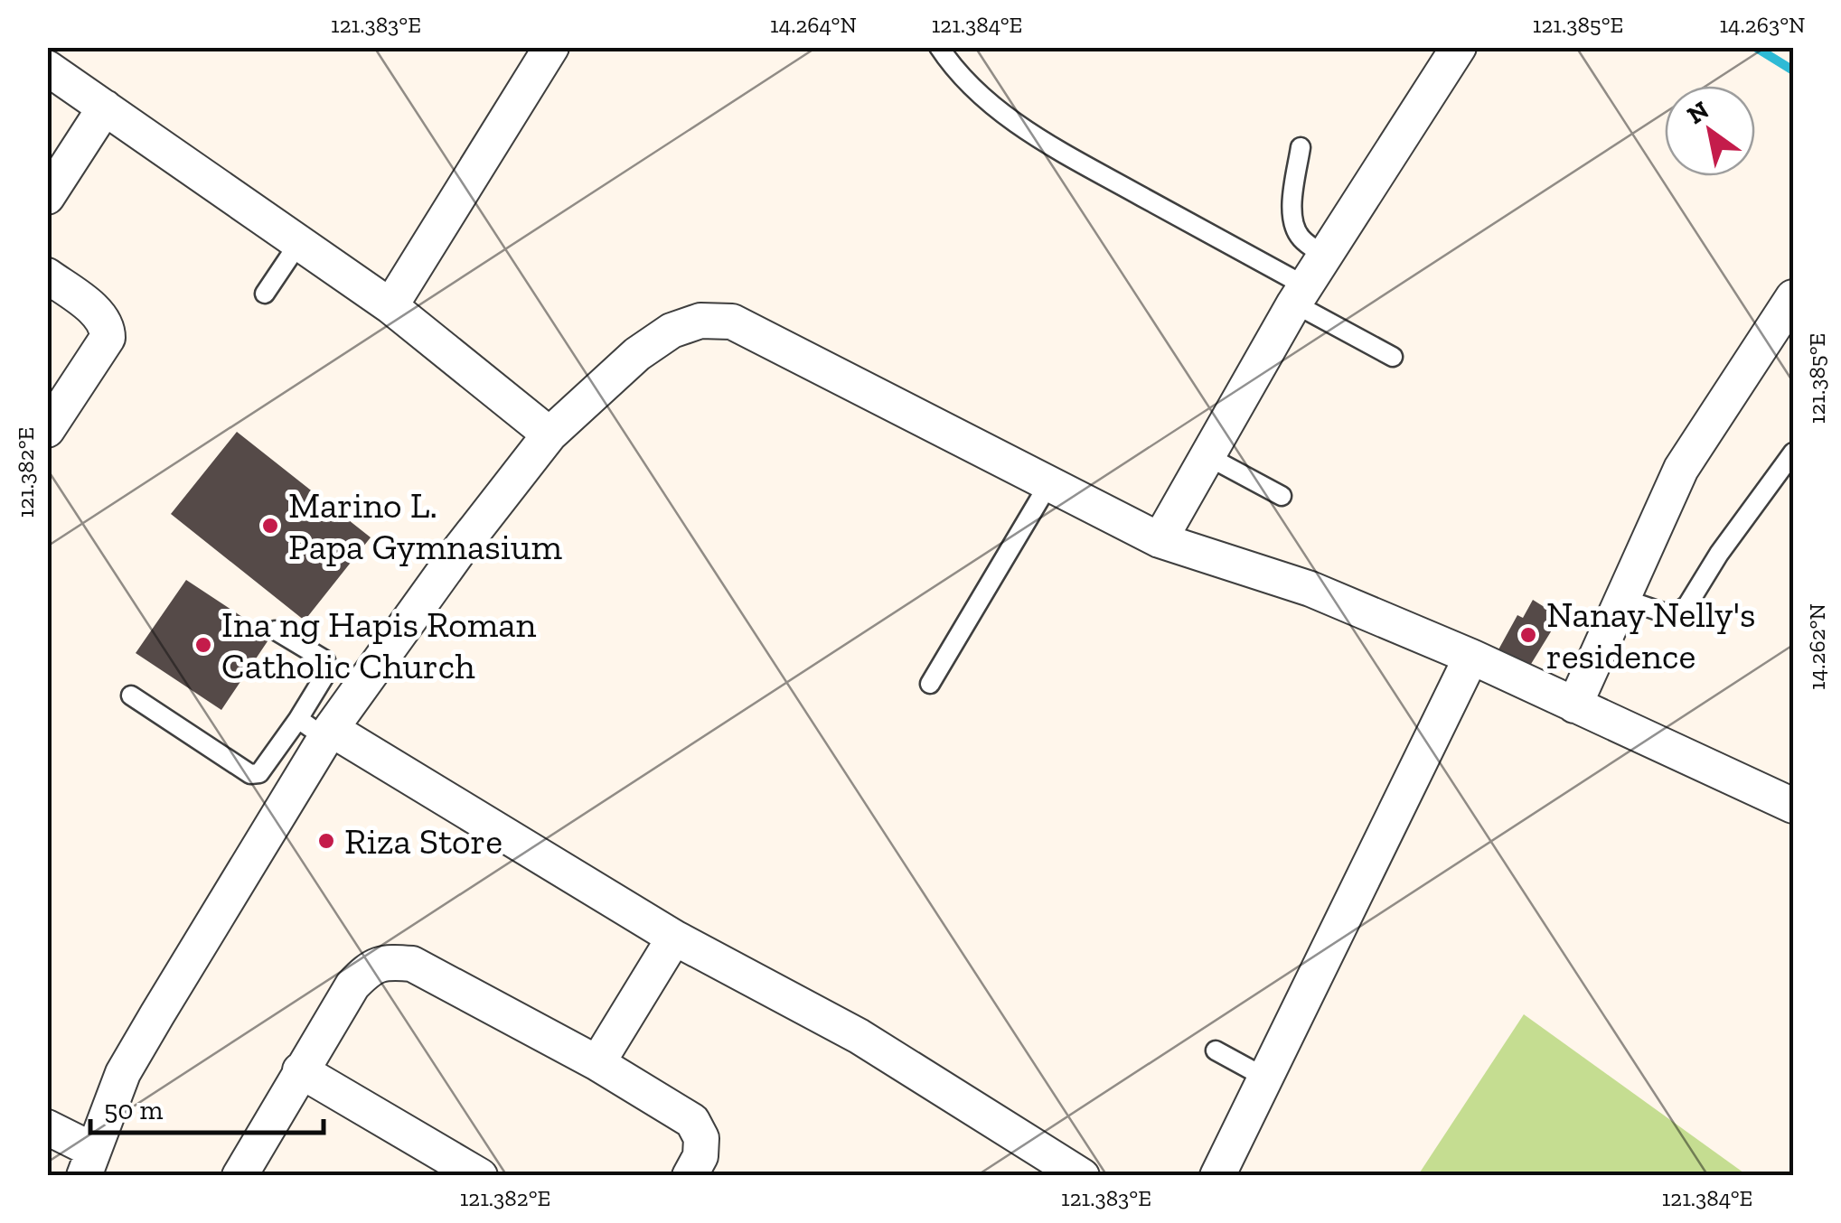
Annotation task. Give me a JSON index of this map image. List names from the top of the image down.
{
  "places": [
    "Marino L. Papa Gymnasium",
    "Nanay Nelly's residence",
    "Ina ng Hapis Roman Catholic Church",
    "Riza Store"
  ],
  "scale_bar": "50 m",
  "north": "top left",
  "coordinates": [
    "121.383°E",
    "14.264°N",
    "121.384°E",
    "121.385°E",
    "14.263°N",
    "121.382°E",
    "14.262°N"
  ]
}
